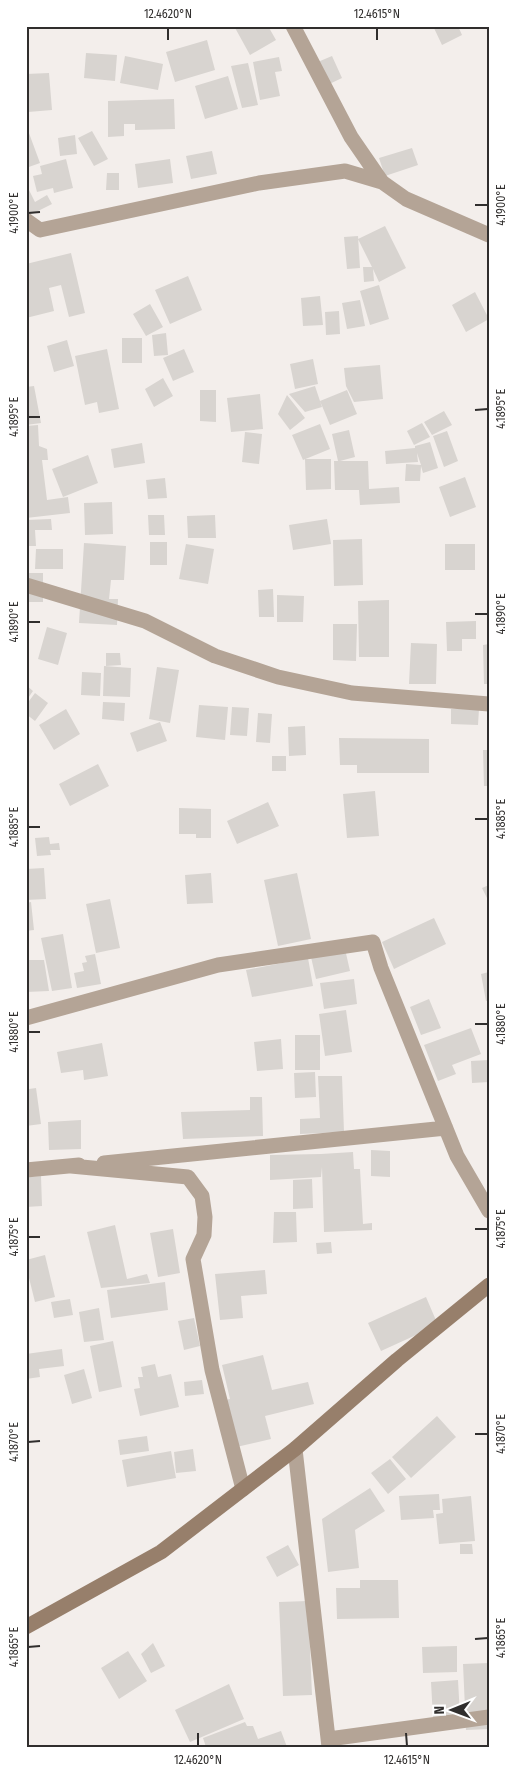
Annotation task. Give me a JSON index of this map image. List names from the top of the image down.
{
  "north": "left",
  "coordinates": [
    "12.4620°N",
    "12.4615°N",
    "4.1900°E",
    "4.1895°E",
    "4.1890°E",
    "4.1885°E",
    "4.1880°E",
    "4.1875°E",
    "4.1870°E",
    "4.1865°E"
  ]
}
